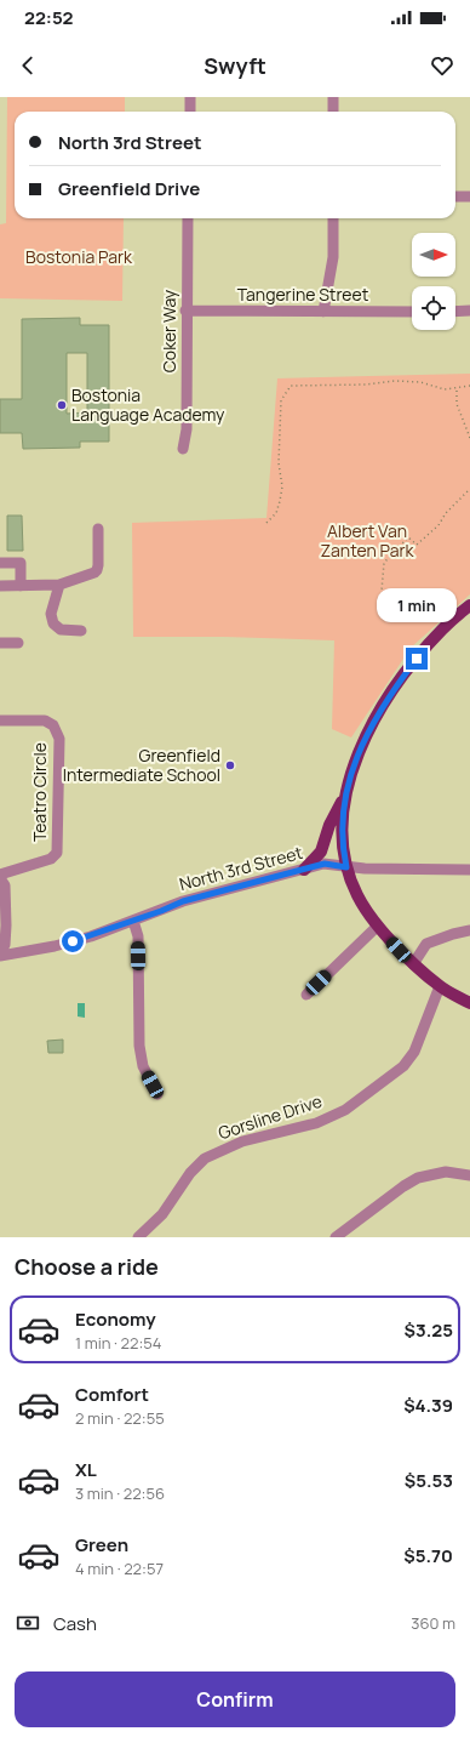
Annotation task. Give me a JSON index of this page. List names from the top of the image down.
{
  "streets": {
    "street": [
      "Tangerine Street",
      "Coker Way",
      "Teatro Circle",
      "North 3rd Street",
      "Gorsline Drive"
    ]
  },
  "crossings": [
    ["Tangerine Street", "Coker Way"]
  ],
  "parks": ["Bostonia Park", "Albert Van Zanten Park"],
  "places": ["Bostonia Language Academy", "Greenfield Intermediate School"],
  "north": "right",
  "page": {
    "status": "22:52",
    "header": "Swyft",
    "banner": ["North 3rd Street", "Greenfield Drive"],
    "bubble": "1 min",
    "heading": "Choose a ride",
    "list": [
      {
        "name": "Economy",
        "note": "1 min · 22:54",
        "value": "$3.25"
      },
      {
        "name": "Comfort",
        "note": "2 min · 22:55",
        "value": "$4.39"
      },
      {
        "name": "XL",
        "note": "3 min · 22:56",
        "value": "$5.53"
      },
      {
        "name": "Green",
        "note": "4 min · 22:57",
        "value": "$5.70"
      }
    ],
    "pay": ["Cash", "360 m"],
    "buttons": "Confirm"
  }
}
